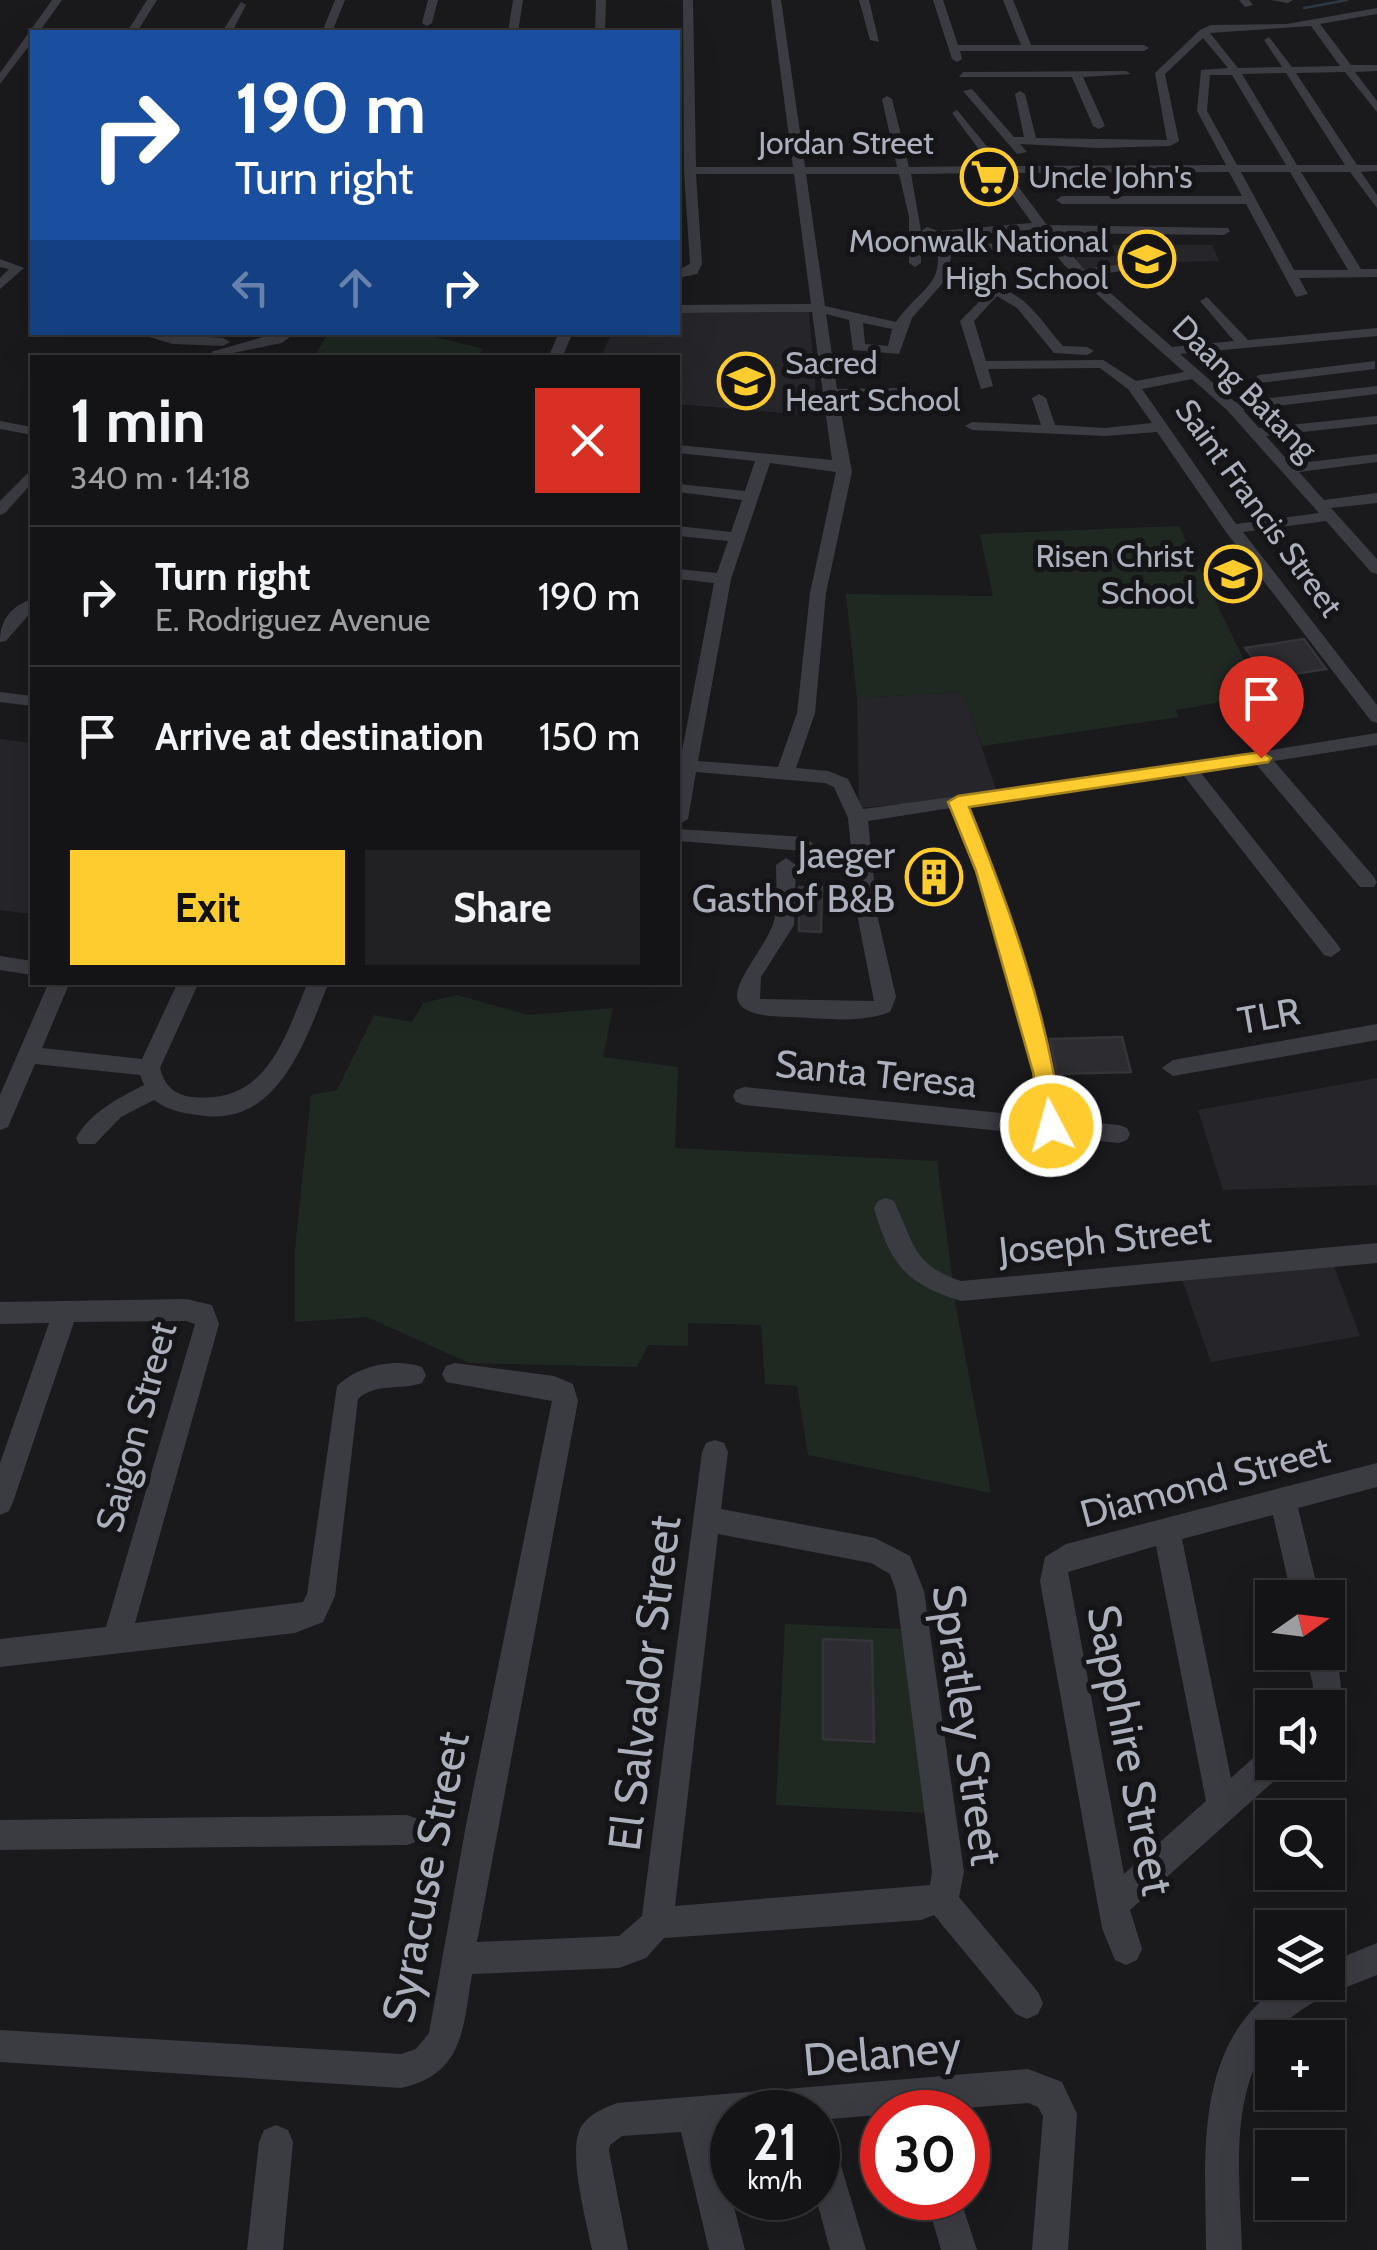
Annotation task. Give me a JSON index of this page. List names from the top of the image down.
{
  "streets": {
    "street": [
      "Jordan Street",
      "Daang Batang",
      "Saint Francis Street",
      "TLR",
      "Santa Teresa",
      "Joseph Street",
      "Saigon Street",
      "Diamond Street",
      "El Salvador Street",
      "Spratley Street",
      "Sapphire Street",
      "Syracuse Street",
      "Delaney"
    ]
  },
  "crossings": [
    ["Jordan Street", "Daang Batang"],
    ["Daang Batang", "Saint Francis Street"],
    ["Diamond Street", "Sapphire Street"],
    ["El Salvador Street", "Spratley Street"]
  ],
  "places": {
    "supermarket": ["Uncle John's"],
    "school or university": ["Moonwalk National High School", "Sacred Heart School", "Risen Christ School"],
    "building": ["Jaeger Gasthof B&B"]
  },
  "north": "right",
  "page": {
    "turn": ["190 m", "Turn right"],
    "heading": ["1 min", "340 m · 14:18"],
    "list": [
      {
        "name": "Turn right",
        "note": "E. Rodriguez Avenue",
        "value": "190 m"
      },
      {
        "name": "Arrive at destination",
        "value": "150 m"
      }
    ],
    "buttons": ["Exit", "Share"],
    "map_buttons": ["+", "−"],
    "speed": "21 km/h",
    "limit": "30"
  }
}
